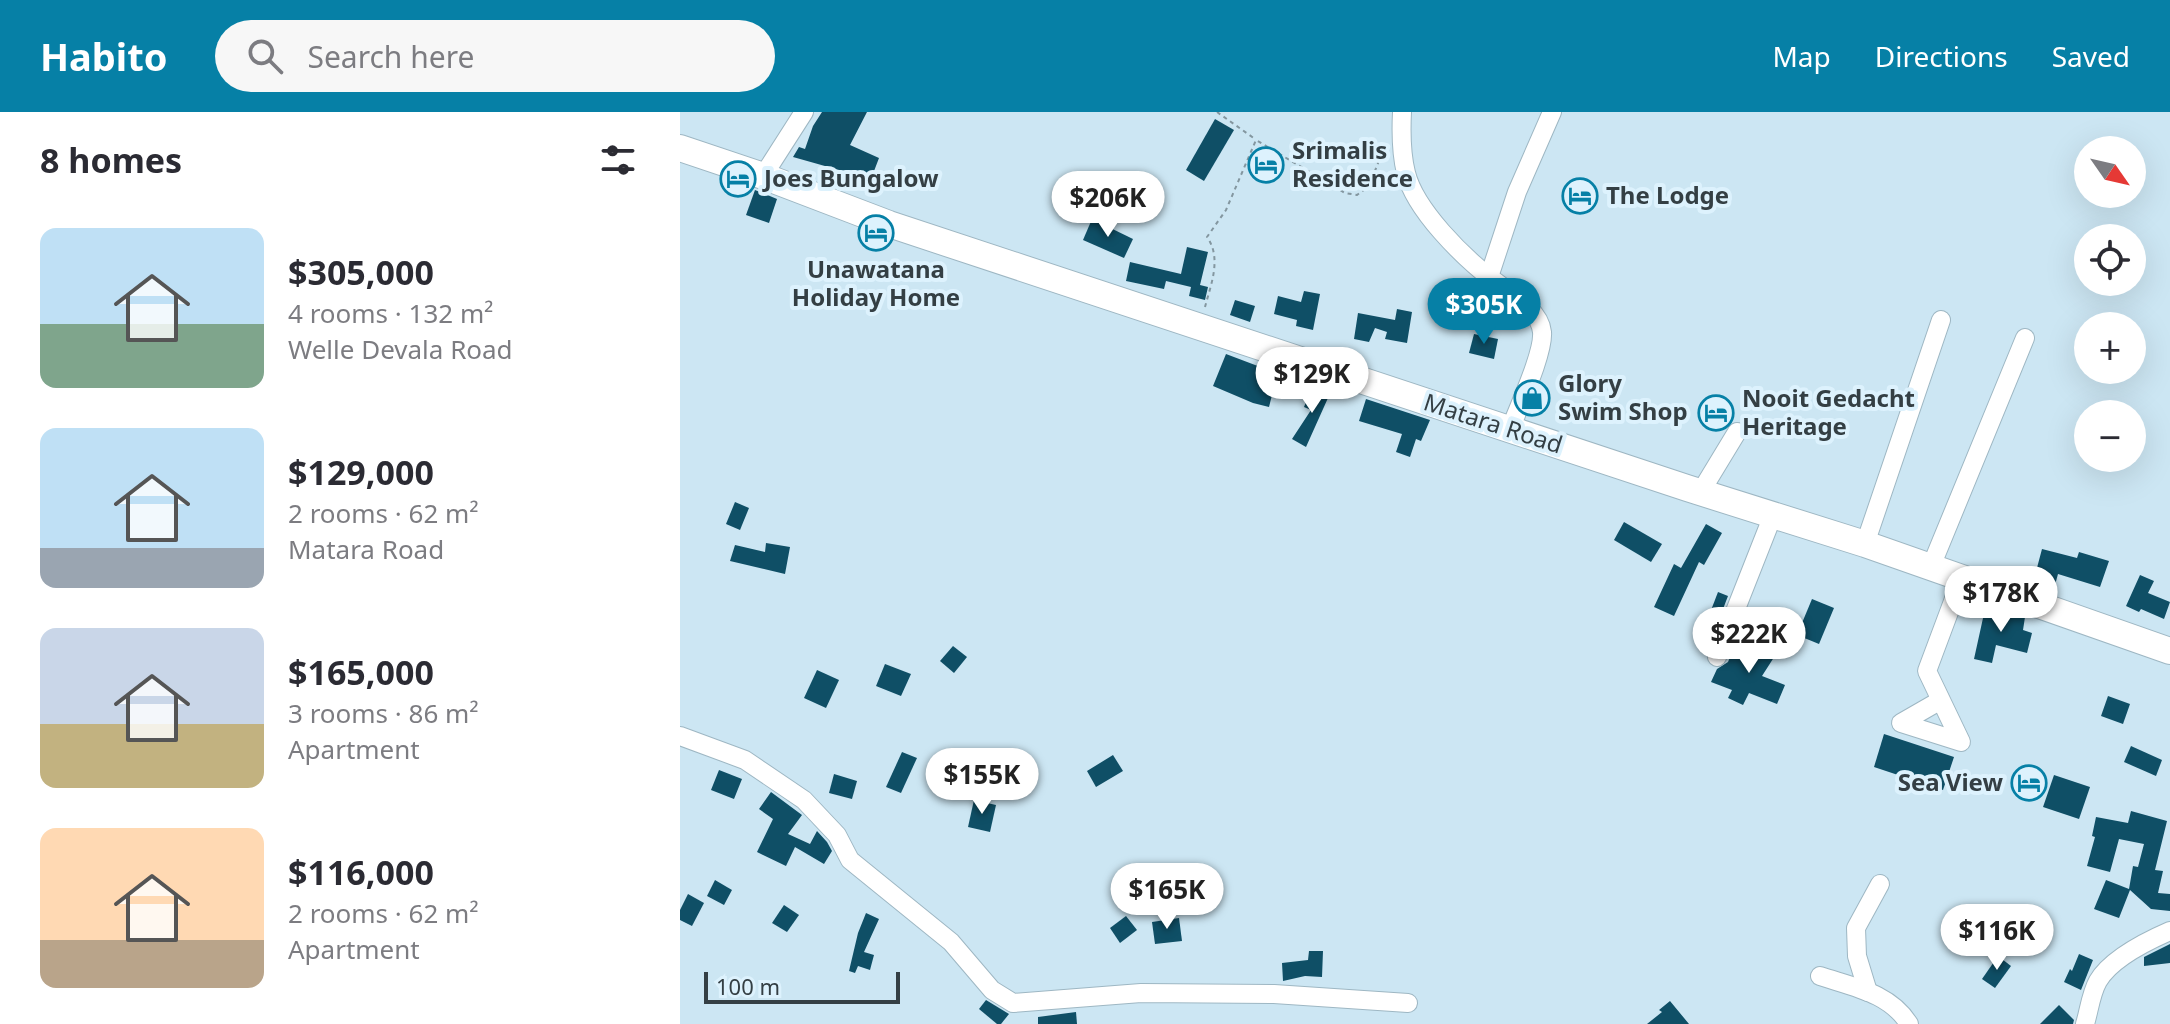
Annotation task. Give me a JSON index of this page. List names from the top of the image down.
{
  "streets": {
    "highway": ["Matara Road"]
  },
  "places": {
    "hotel": [
      "Srimalis Residence",
      "Joes Bungalow",
      "The Lodge",
      "Unawatana Holiday Home",
      "Nooit Gedacht Heritage",
      "Sea View"
    ],
    "shop": ["Glory Swim Shop"]
  },
  "scale_bar": "100 m",
  "north": "bottom right",
  "page": {
    "header": "Habito",
    "search": "Search here",
    "nav": ["Map", "Directions", "Saved"],
    "heading": "8 homes",
    "map_buttons": ["+", "−"],
    "price": [
      "$206K",
      "$305K",
      "$129K",
      "$178K",
      "$222K",
      "$155K",
      "$165K",
      "$116K"
    ],
    "list": [
      {
        "name": "$305,000",
        "note": "4 rooms · 132 m² · Welle Devala Road"
      },
      {
        "name": "$129,000",
        "note": "2 rooms · 62 m² · Matara Road"
      },
      {
        "name": "$165,000",
        "note": "3 rooms · 86 m² · Apartment"
      },
      {
        "name": "$116,000",
        "note": "2 rooms · 62 m² · Apartment"
      }
    ],
    "scale": "100 m"
  }
}
